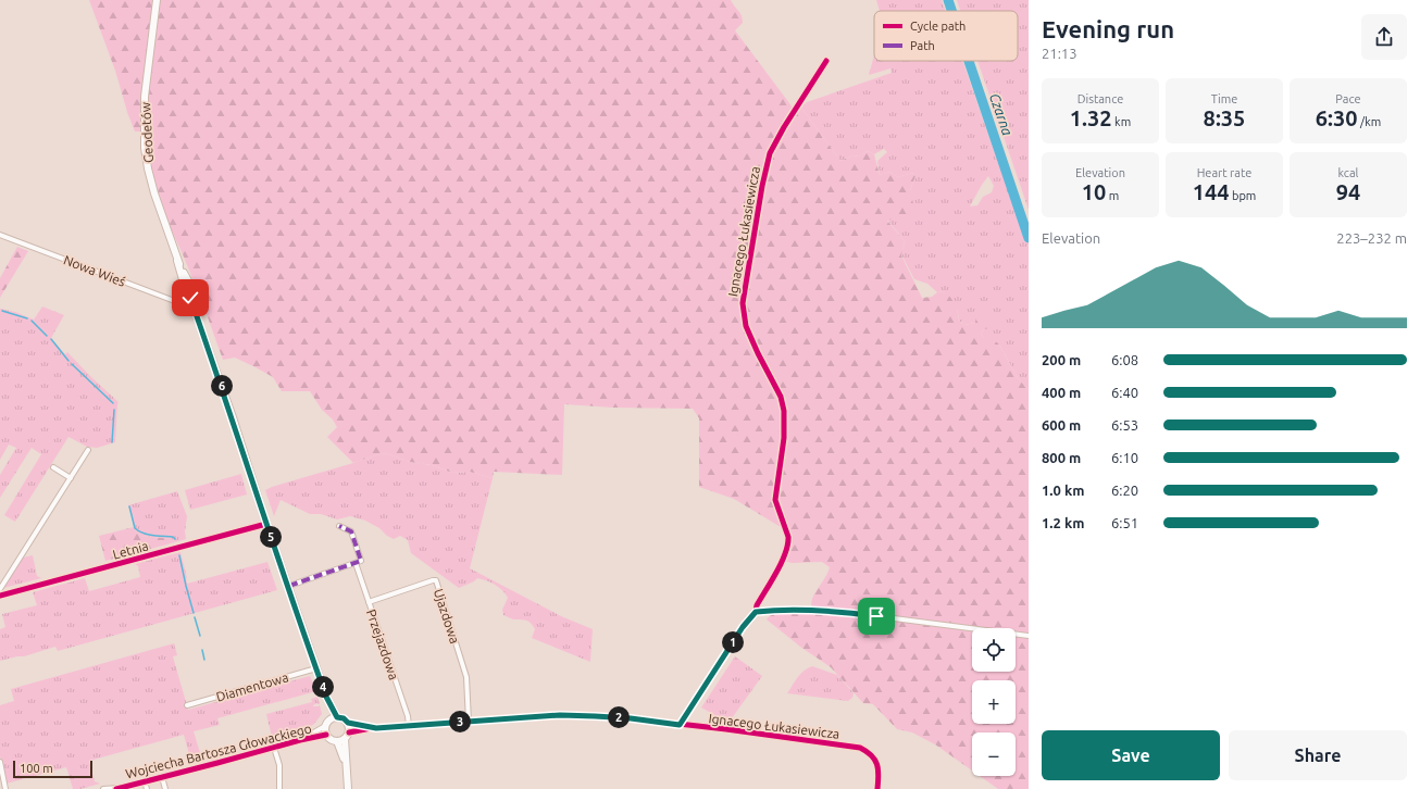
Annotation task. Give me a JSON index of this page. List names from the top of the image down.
{
  "streets": {
    "main road": ["Geodetów"],
    "street": [
      "Ignacego Łukasiewicza",
      "Nowa Wieś",
      "Letnia",
      "Ujazdowa",
      "Przejazdowa",
      "Diamentowa",
      "Wojciecha Bartosza Głowackiego"
    ]
  },
  "crossings": [
    ["Geodetów", "Ignacego Łukasiewicza"],
    ["Geodetów", "Nowa Wieś"],
    ["Geodetów", "Letnia"],
    ["Geodetów", "Diamentowa"],
    ["Geodetów", "Wojciecha Bartosza Głowackiego"],
    ["Ignacego Łukasiewicza", "Ujazdowa"],
    ["Ignacego Łukasiewicza", "Przejazdowa"],
    ["Ignacego Łukasiewicza", "Wojciecha Bartosza Głowackiego"],
    ["Ujazdowa", "Przejazdowa"]
  ],
  "water": ["Czarna"],
  "legend": ["Cycle path", "Path"],
  "scale_bar": "100 m",
  "page": {
    "heading": ["Evening run", "21:13"],
    "stats": [
      ["Distance", "1.32 km"],
      ["Time", "8:35"],
      ["Pace", "6:30 /km"],
      ["Elevation", "10 m"],
      ["Heart rate", "144 bpm"],
      ["kcal", "94"]
    ],
    "chart": ["Elevation", "223–232 m"],
    "list": [
      {
        "name": "200 m",
        "note": "6:08"
      },
      {
        "name": "400 m",
        "note": "6:40"
      },
      {
        "name": "600 m",
        "note": "6:53"
      },
      {
        "name": "800 m",
        "note": "6:10"
      },
      {
        "name": "1.0 km",
        "note": "6:20"
      },
      {
        "name": "1.2 km",
        "note": "6:51"
      }
    ],
    "pins": [
      "6",
      "5",
      "1",
      "4",
      "2",
      "3"
    ],
    "map_buttons": ["+", "−"],
    "buttons": ["Save", "Share"],
    "scale": "100 m"
  }
}
